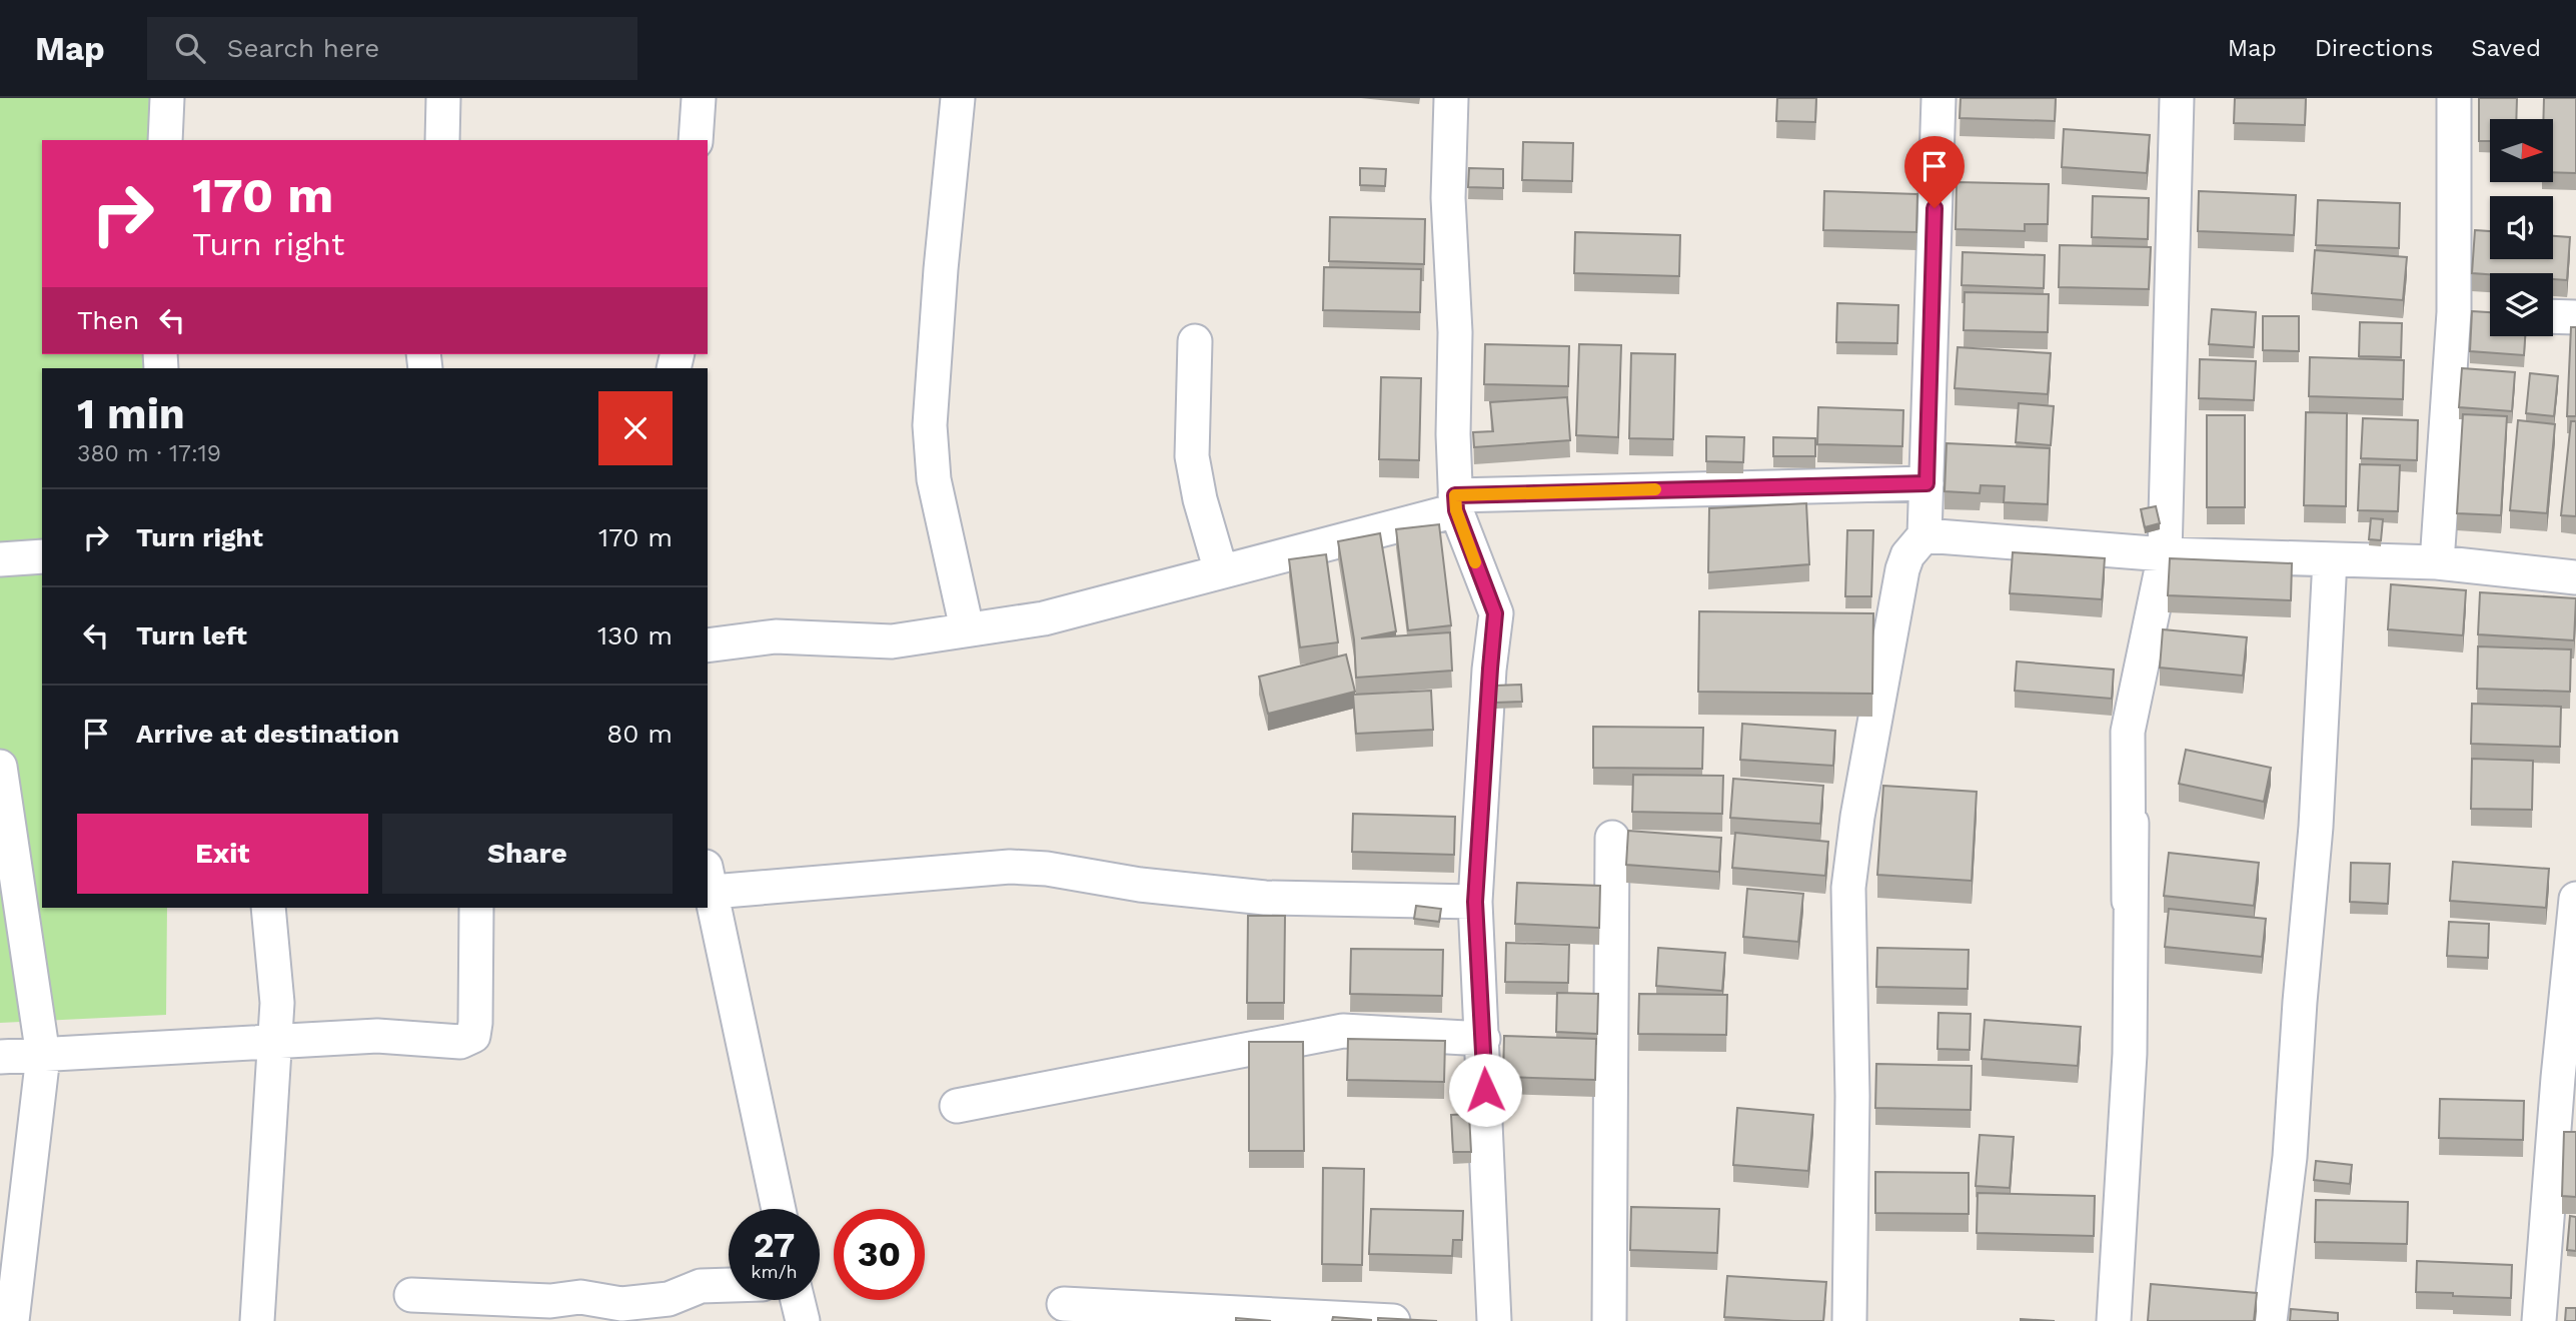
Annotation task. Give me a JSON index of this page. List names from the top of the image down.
{
  "north": "right",
  "page": {
    "header": "Map",
    "search": "Search here",
    "nav": ["Map", "Directions", "Saved"],
    "turn": ["170 m", "Turn right"],
    "then": "Then",
    "heading": ["1 min", "380 m · 17:19"],
    "list": [
      {
        "name": "Turn right",
        "value": "170 m"
      },
      {
        "name": "Turn left",
        "value": "130 m"
      },
      {
        "name": "Arrive at destination",
        "value": "80 m"
      }
    ],
    "buttons": ["Exit", "Share"],
    "speed": "27 km/h",
    "limit": "30"
  }
}
